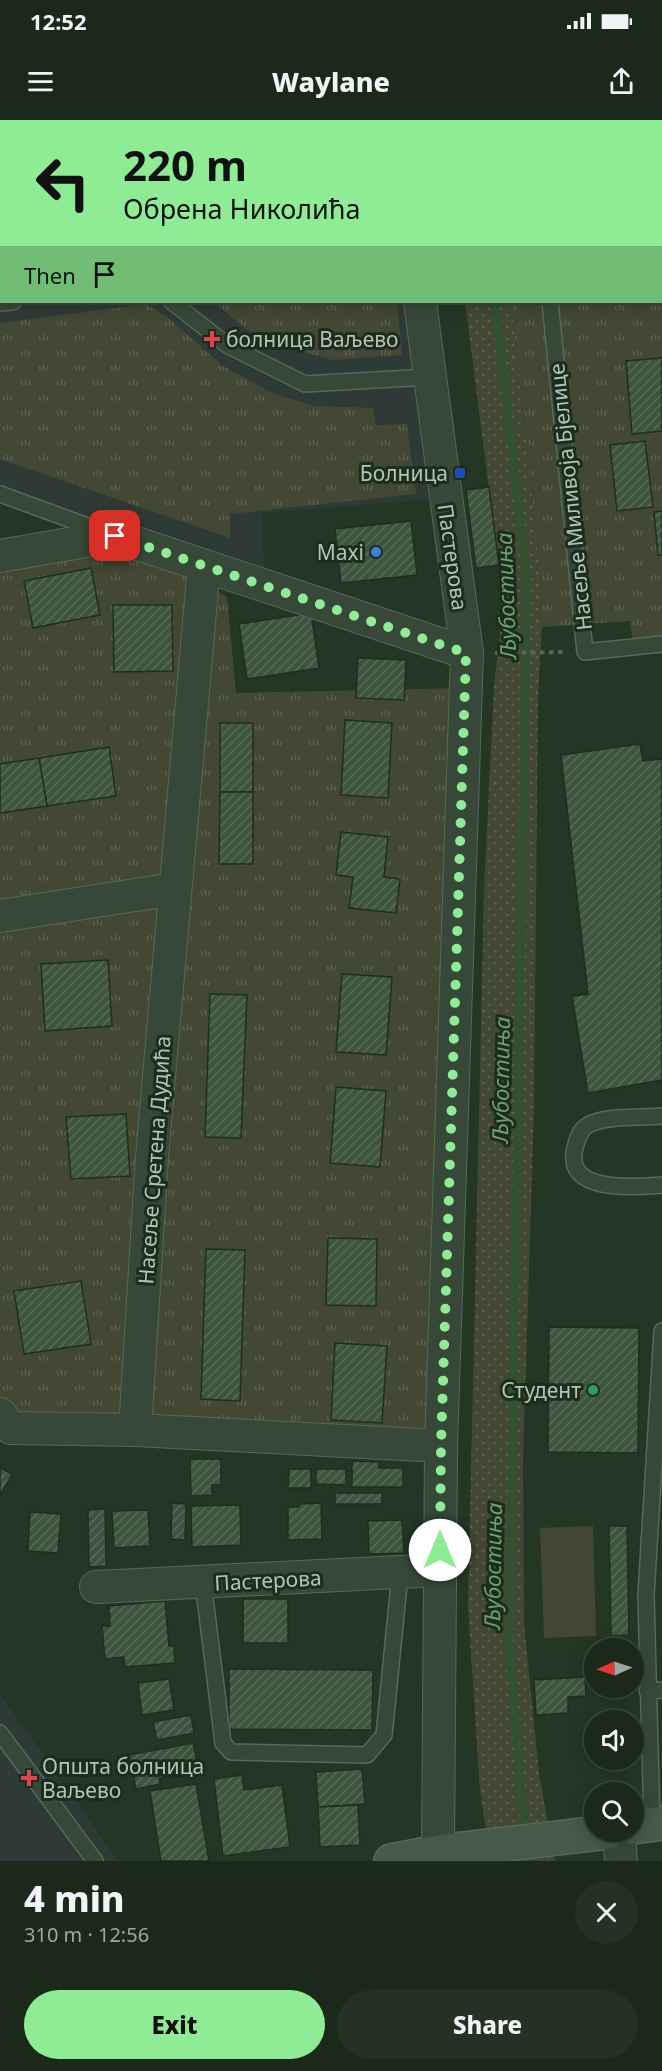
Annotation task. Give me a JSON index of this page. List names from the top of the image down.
{
  "streets": {
    "street": ["Пастерова", "Насеље Сретена Дудића"],
    "lane": ["Насеље Миливоја Бјелице"]
  },
  "water": ["Љубостиња"],
  "places": {
    "health": ["болница Ваљево", "Општа болница Ваљево"],
    "transit": ["Болница"],
    "other": ["Maxi", "Студент"]
  },
  "north": "left",
  "page": {
    "status": "12:52",
    "header": "Waylane",
    "turn": ["220 m", "Обрена Николића"],
    "then": "Then",
    "heading": ["4 min", "310 m · 12:56"],
    "buttons": ["Exit", "Share"]
  }
}
